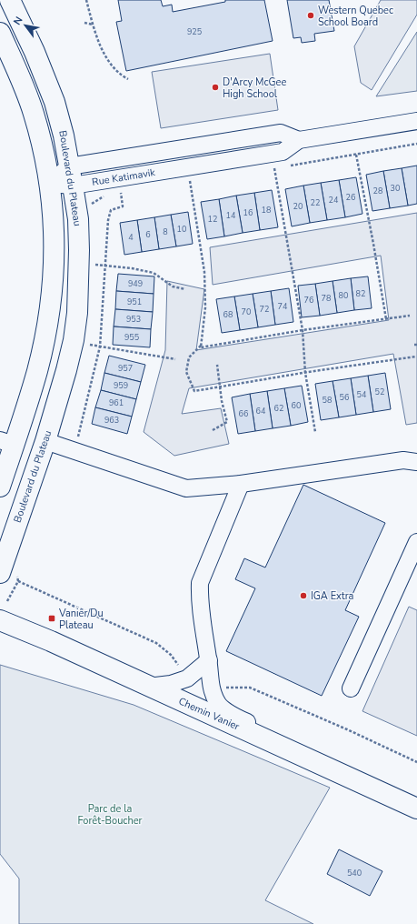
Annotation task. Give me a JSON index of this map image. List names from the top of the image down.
{
  "streets": {
    "main road": ["Boulevard du Plateau", "Chemin Vanier"],
    "street": ["Rue Katimavik"]
  },
  "crossings": [
    ["Rue Katimavik", "Boulevard du Plateau"]
  ],
  "parks": ["Parc de la Forêt-Boucher"],
  "places": {
    "other": ["Western Quebec School Board", "D'Arcy McGee High School", "IGA Extra"],
    "transit": ["Vanier/Du Plateau"]
  },
  "house_numbers": [
    "925",
    "30",
    "28",
    "26",
    "24",
    "22",
    "20",
    "18",
    "16",
    "14",
    "12",
    "10",
    "8",
    "6",
    "4",
    "949",
    "82",
    "80",
    "78",
    "76",
    "951",
    "74",
    "72",
    "70",
    "68",
    "953",
    "955",
    "957",
    "959",
    "52",
    "54",
    "56",
    "58",
    "961",
    "60",
    "62",
    "64",
    "66",
    "963",
    "540"
  ],
  "north": "top left"
}
